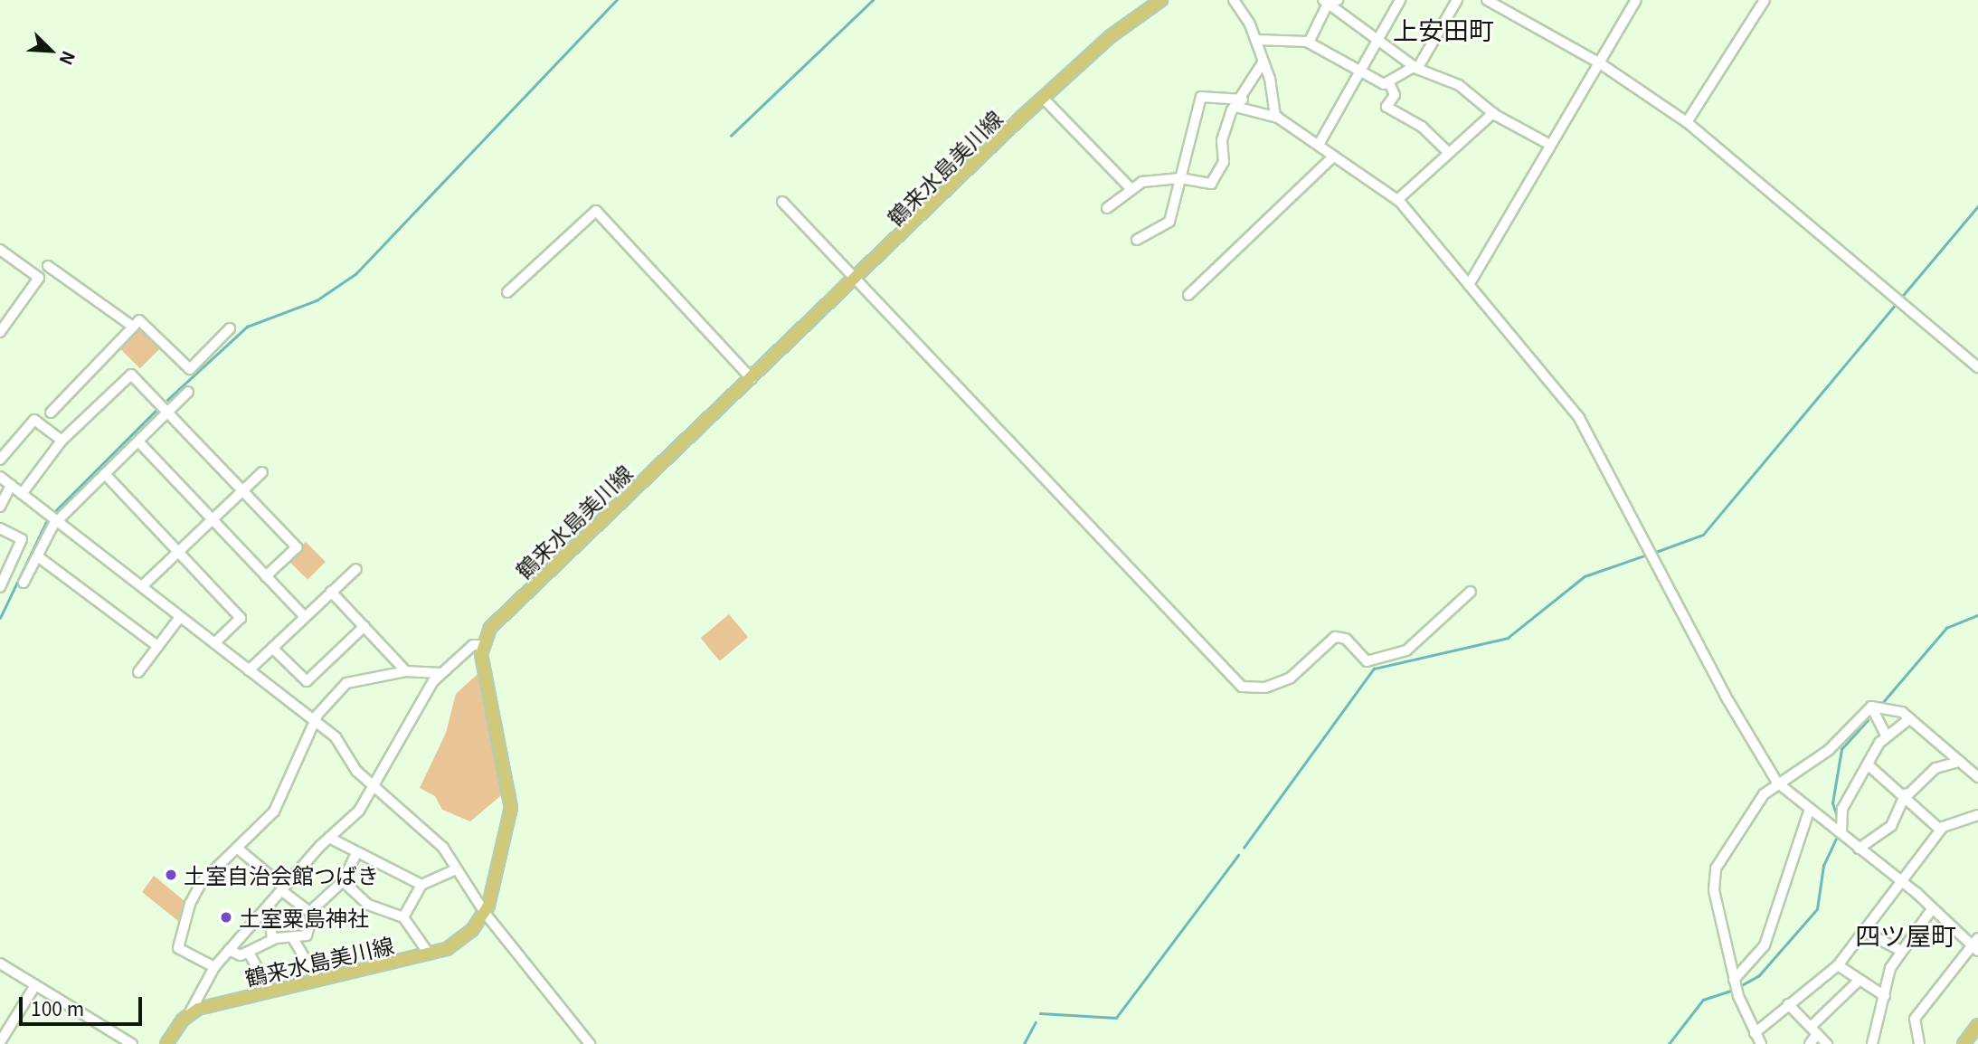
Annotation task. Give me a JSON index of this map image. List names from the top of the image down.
{
  "streets": {
    "main road": ["鶴来水島美川線"]
  },
  "districts": ["上安田町", "四ツ屋町"],
  "places": ["土室自治会館つばき", "土室粟島神社"],
  "scale_bar": "100 m",
  "north": "bottom right"
}
